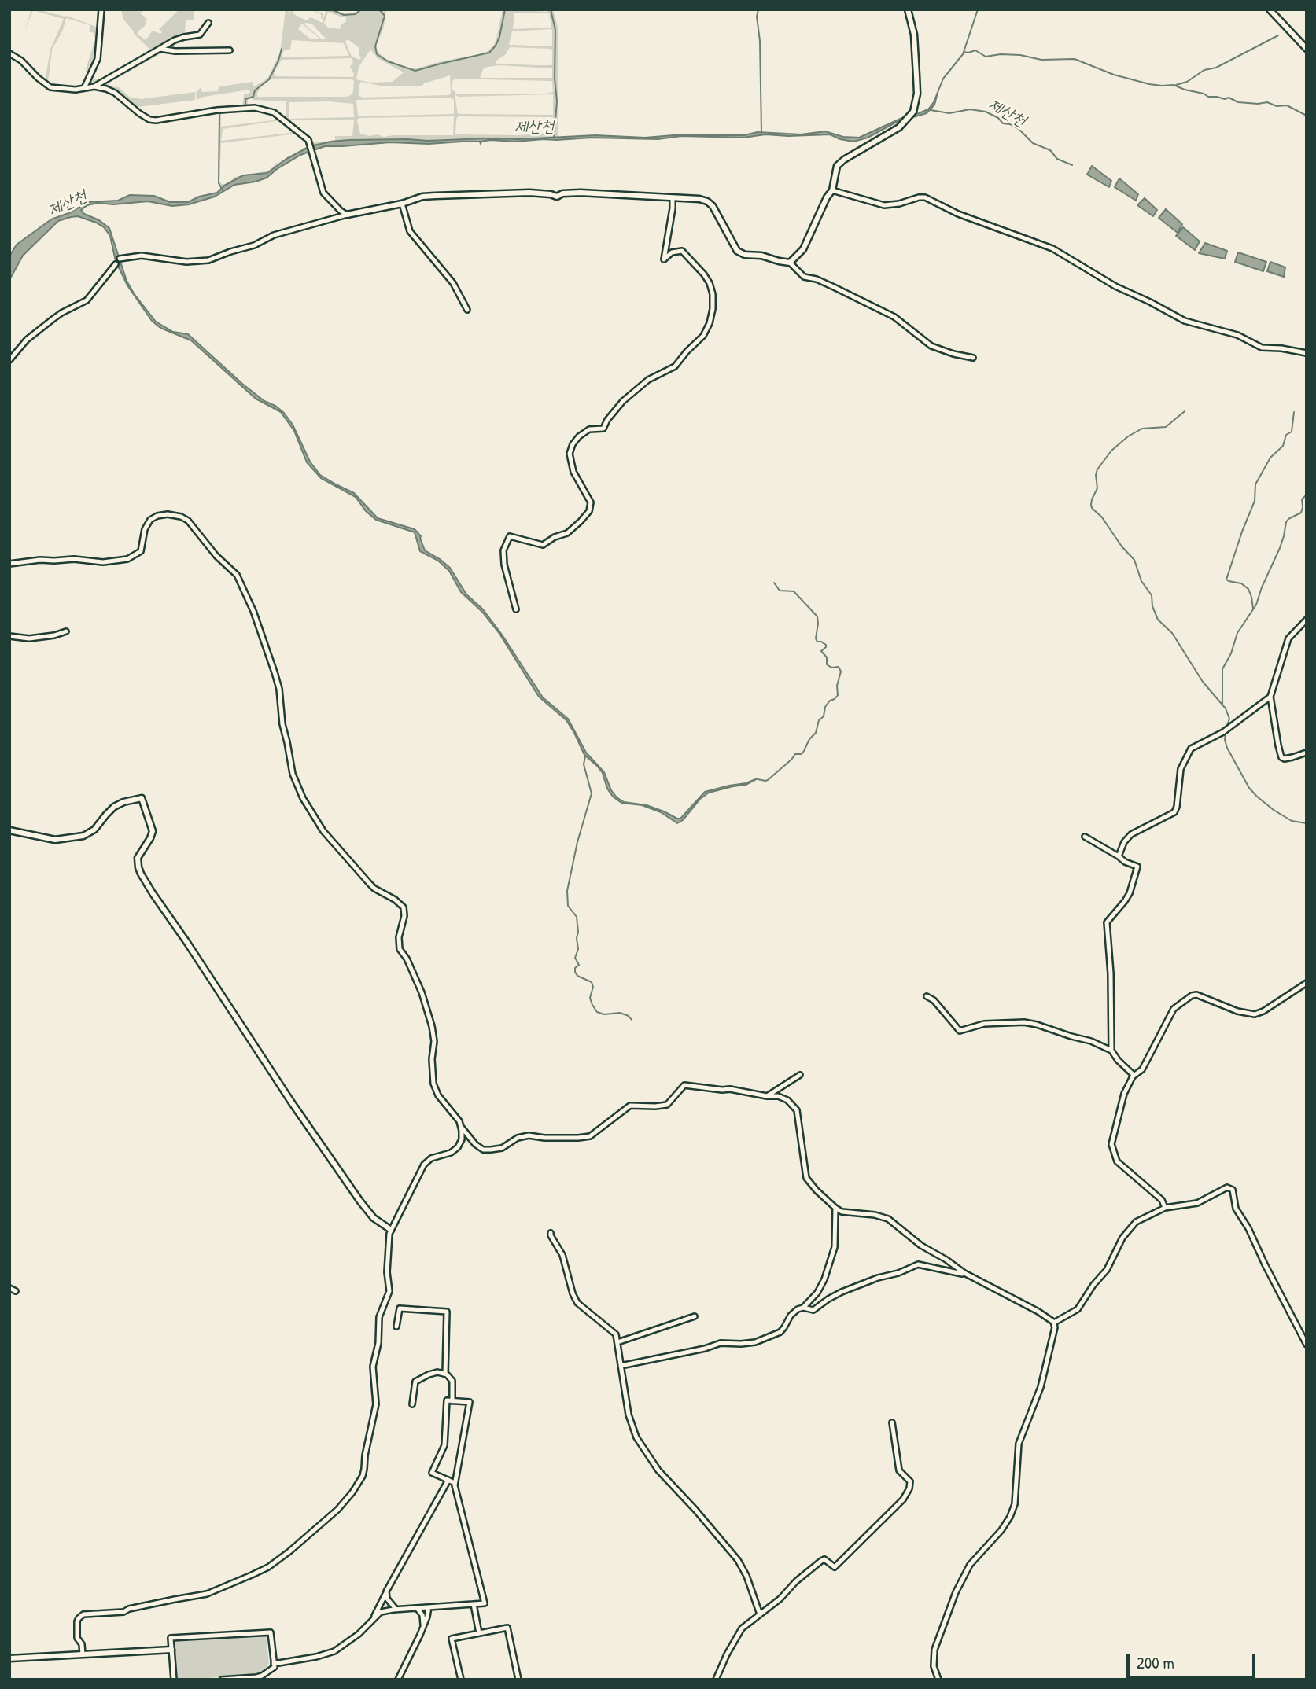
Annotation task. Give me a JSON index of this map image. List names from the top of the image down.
{
  "water": ["제산천"],
  "scale_bar": "200 m"
}
